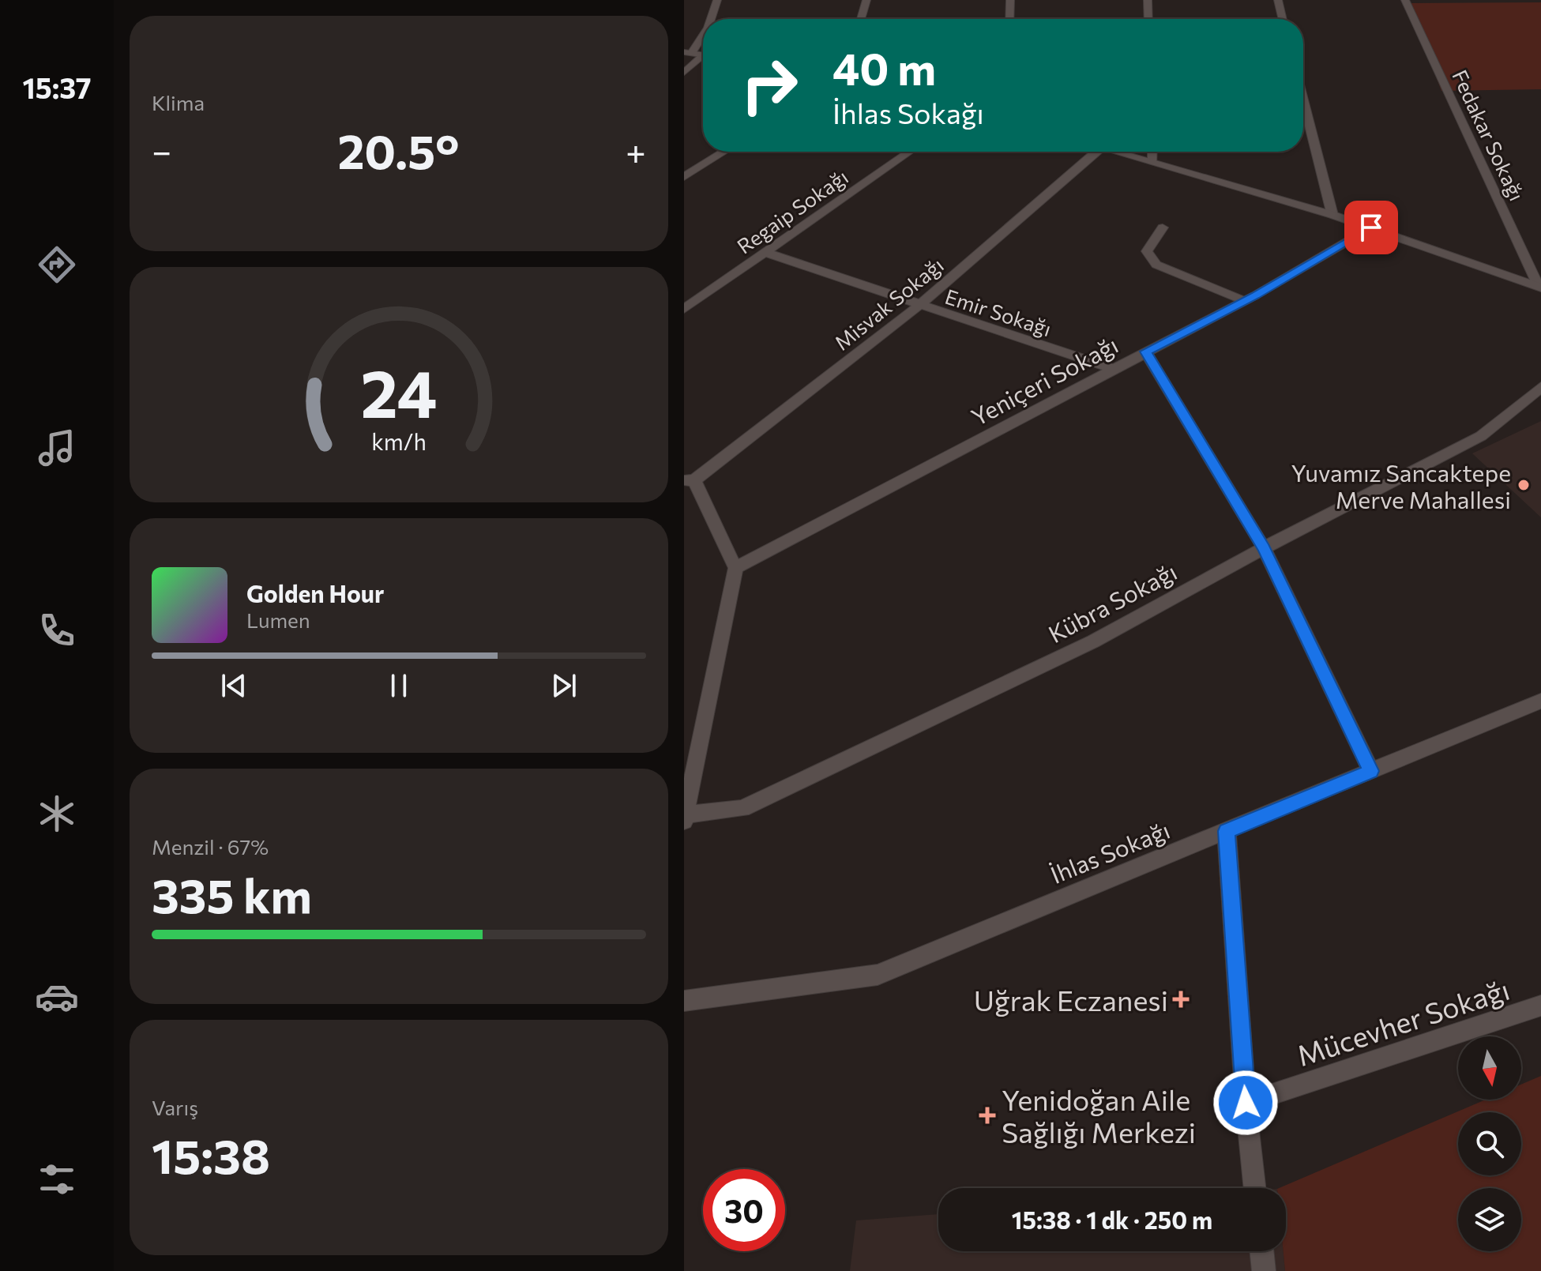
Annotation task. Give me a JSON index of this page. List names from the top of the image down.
{
  "streets": {
    "street": [
      "Fedakar Sokağı",
      "Regaip Sokağı",
      "Misvak Sokağı",
      "Emir Sokağı",
      "Yeniçeri Sokağı",
      "Kübra Sokağı",
      "İhlas Sokağı",
      "Mücevher Sokağı"
    ]
  },
  "crossings": [
    ["Regaip Sokağı", "Emir Sokağı"],
    ["Misvak Sokağı", "Emir Sokağı"],
    ["Emir Sokağı", "Yeniçeri Sokağı"]
  ],
  "places": {
    "other": ["Yuvamız Sancaktepe Merve Mahallesi"],
    "health": ["Uğrak Eczanesi", "Yenidoğan Aile Sağlığı Merkezi"]
  },
  "north": "bottom",
  "page": {
    "tabs": "15:37",
    "tile": [
      "Klima",
      ["Menzil · 67%", "335 km"],
      ["Varış", "15:38"]
    ],
    "turn": ["40 m", "İhlas Sokağı"],
    "heat": ["−", "20.5°", "+"],
    "song": ["Golden Hour", "Lumen"],
    "limit": "30",
    "trip": "15:38 · 1 dk · 250 m",
    "gauge": ["24", "km/h"]
  }
}
